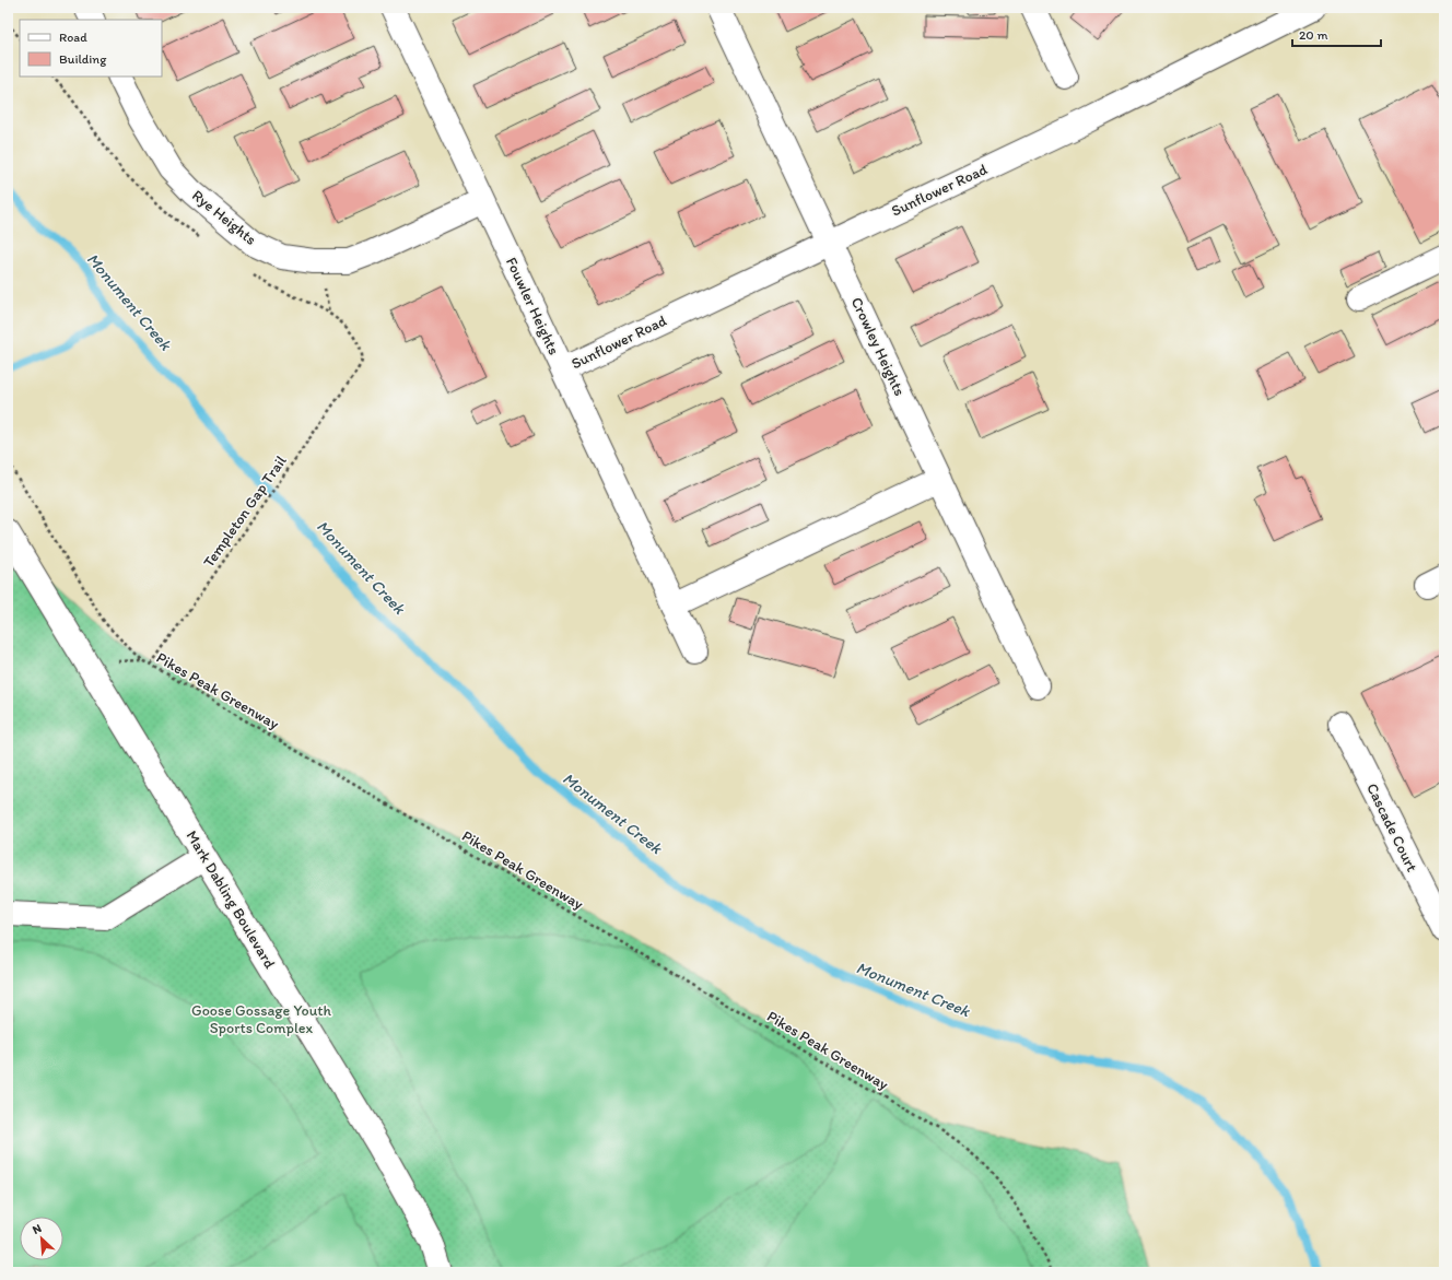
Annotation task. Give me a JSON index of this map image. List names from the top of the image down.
{
  "streets": {
    "street": [
      "Sunflower Road",
      "Rye Heights",
      "Fouwler Heights",
      "Crowley Heights",
      "Cascade Court",
      "Mark Dabling Boulevard"
    ],
    "path": ["Templeton Gap Trail", "Pikes Peak Greenway"]
  },
  "crossings": [
    ["Sunflower Road", "Fouwler Heights"],
    ["Sunflower Road", "Crowley Heights"],
    ["Rye Heights", "Fouwler Heights"],
    ["Templeton Gap Trail", "Pikes Peak Greenway"]
  ],
  "water": ["Monument Creek"],
  "parks": ["Goose Gossage Youth Sports Complex"],
  "legend": ["Road", "Building"],
  "scale_bar": "20 m",
  "north": "top left"
}
